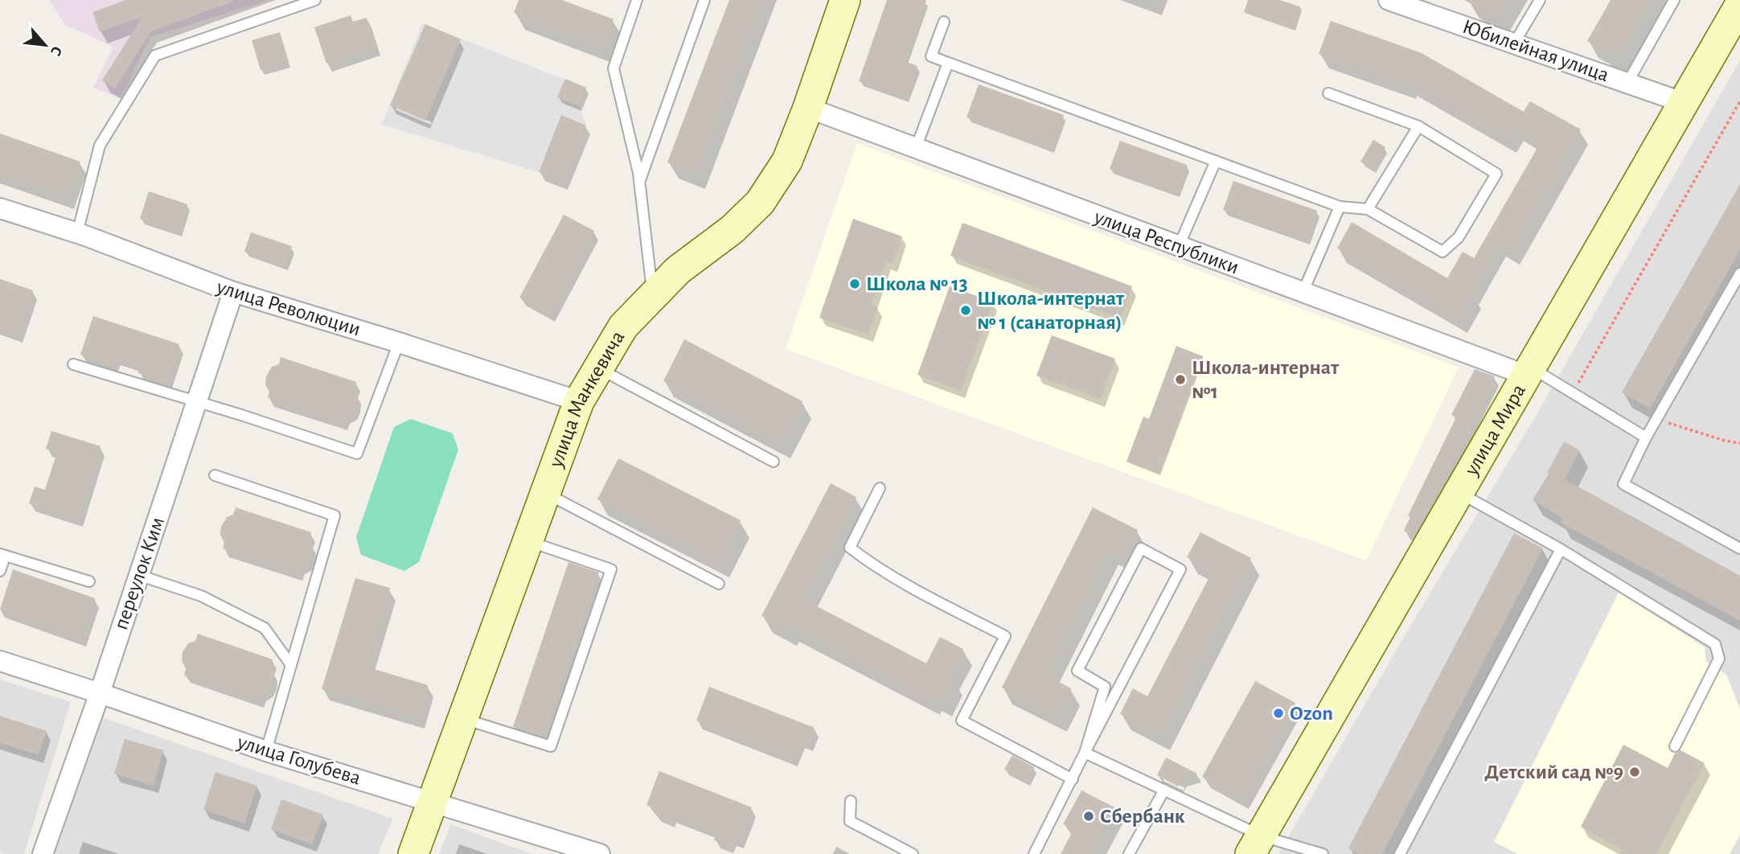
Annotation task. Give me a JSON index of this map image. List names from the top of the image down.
{
  "streets": {
    "street": [
      "Юбилейная улица",
      "улица Республики",
      "улица Революции",
      "улица Манкевича",
      "улица Мира",
      "переулок Ким",
      "улица Голубева"
    ]
  },
  "crossings": [
    ["Юбилейная улица", "улица Мира"],
    ["улица Республики", "улица Манкевича"],
    ["улица Республики", "улица Мира"],
    ["улица Революции", "улица Манкевича"],
    ["улица Революции", "переулок Ким"],
    ["улица Манкевича", "улица Голубева"],
    ["переулок Ким", "улица Голубева"]
  ],
  "places": [
    "Школа № 13",
    "Школа-интернат № 1 (санаторная)",
    "Школа-интернат №1",
    "Ozon",
    "Детский сад №9",
    "Сбербанк"
  ],
  "north": "bottom right"
}
